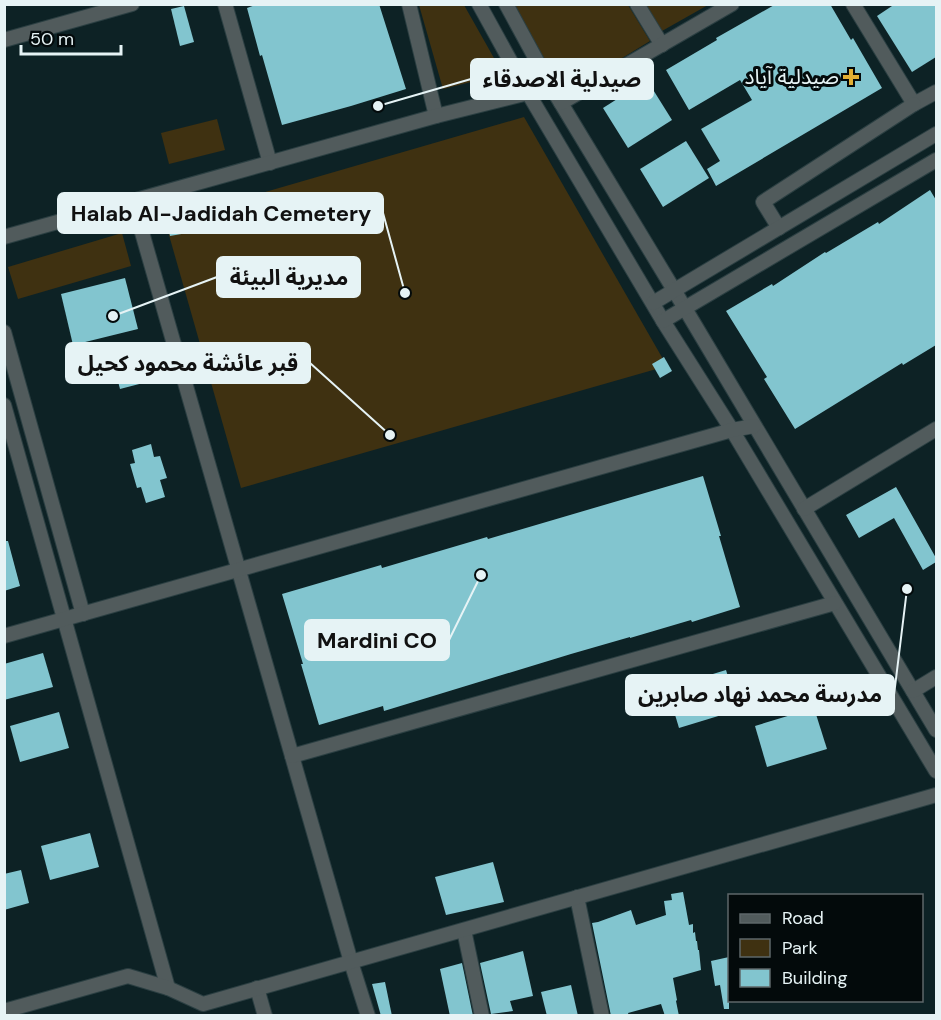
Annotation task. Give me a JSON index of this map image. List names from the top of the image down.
{
  "places": {
    "health": ["صيدلية آياد"],
    "other": [
      "صيدلية الاصدقاء",
      "Halab Al-Jadidah Cemetery",
      "مديرية البيئة",
      "قبر عائشة محمود كحيل",
      "Mardini CO",
      "مدرسة محمد نهاد صابرين"
    ]
  },
  "legend": ["Road", "Park", "Building"],
  "scale_bar": "50 m"
}
